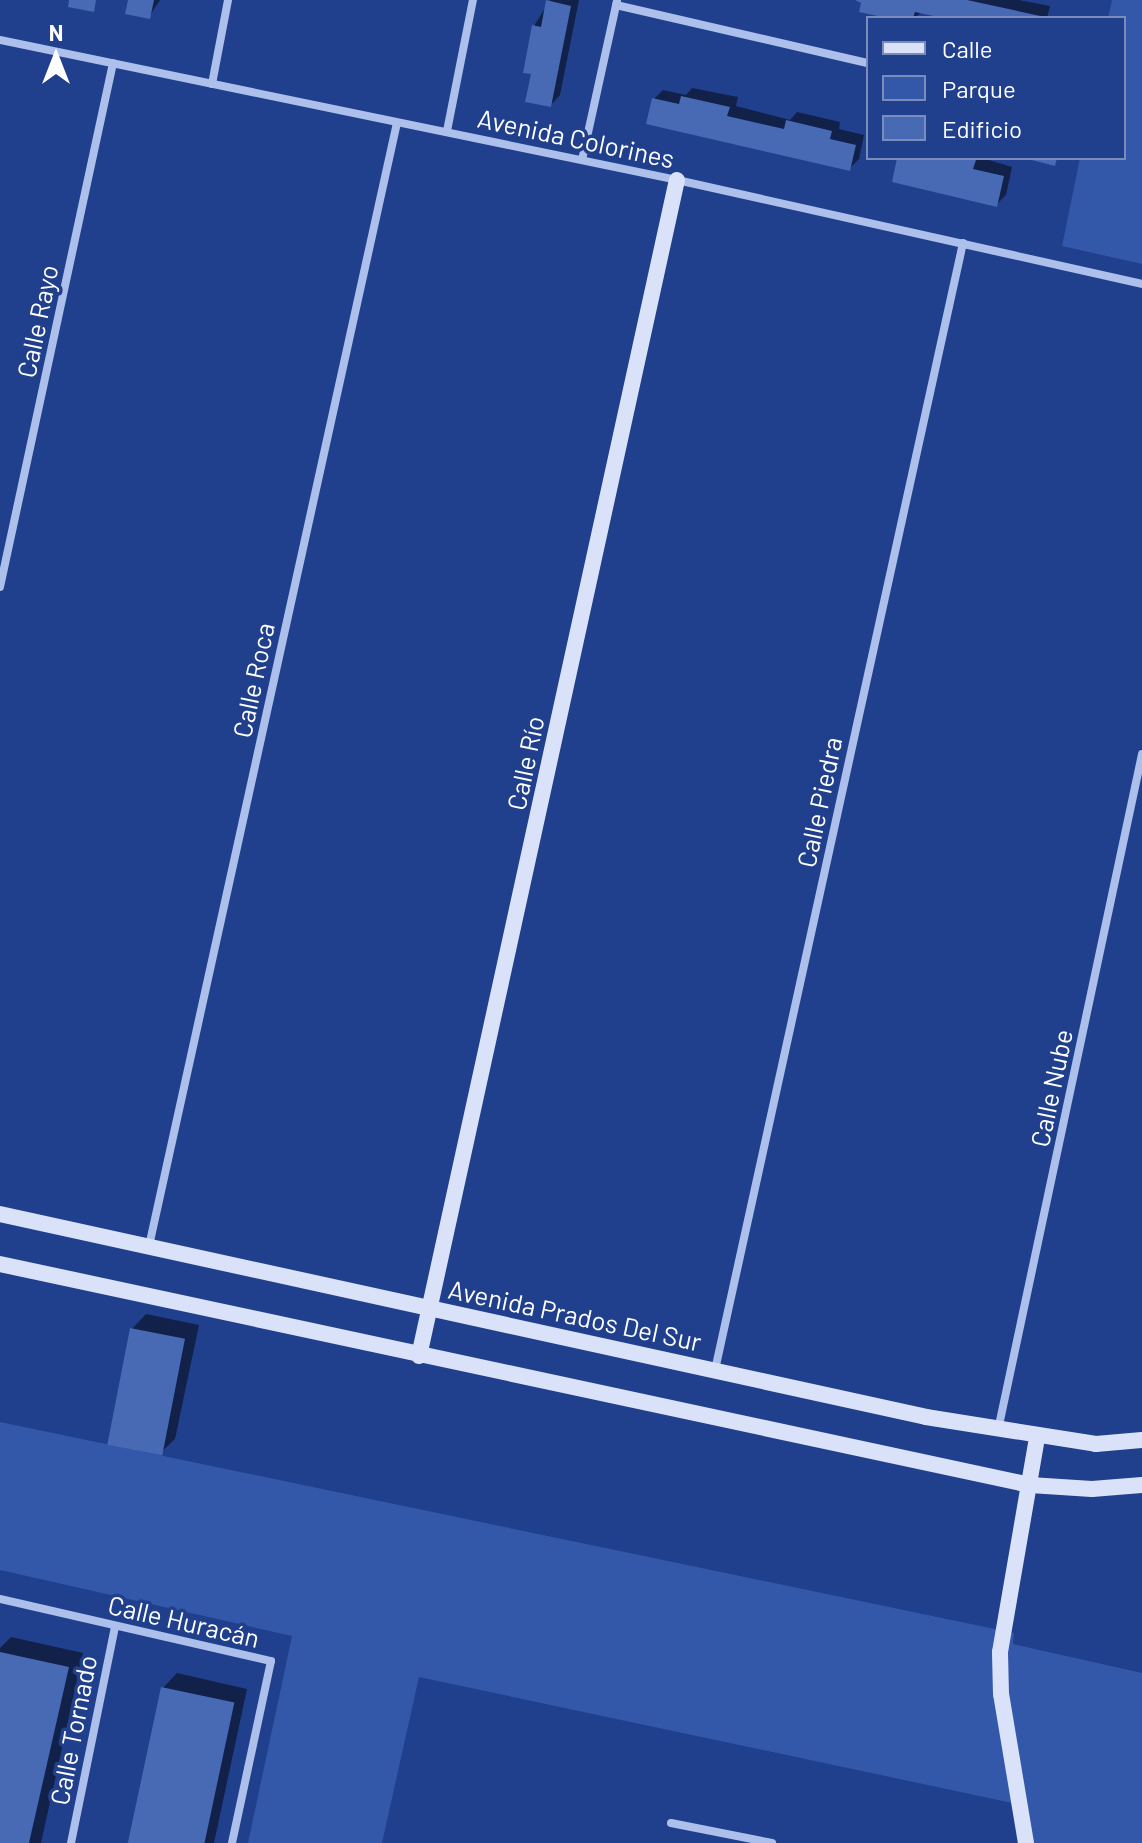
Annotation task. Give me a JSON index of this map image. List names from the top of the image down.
{
  "streets": {
    "main road": ["Calle Río", "Avenida Prados Del Sur"],
    "street": [
      "Avenida Colorines",
      "Calle Rayo",
      "Calle Roca",
      "Calle Piedra",
      "Calle Nube",
      "Calle Huracán",
      "Calle Tornado"
    ]
  },
  "crossings": [
    ["Avenida Colorines", "Calle Rayo"],
    ["Avenida Colorines", "Calle Roca"],
    ["Avenida Colorines", "Calle Río"],
    ["Avenida Colorines", "Calle Piedra"],
    ["Calle Roca", "Avenida Prados Del Sur"],
    ["Calle Río", "Avenida Prados Del Sur"],
    ["Calle Piedra", "Avenida Prados Del Sur"],
    ["Calle Nube", "Avenida Prados Del Sur"],
    ["Calle Huracán", "Calle Tornado"]
  ],
  "legend": ["Calle", "Parque", "Edificio"],
  "north": "top"
}
